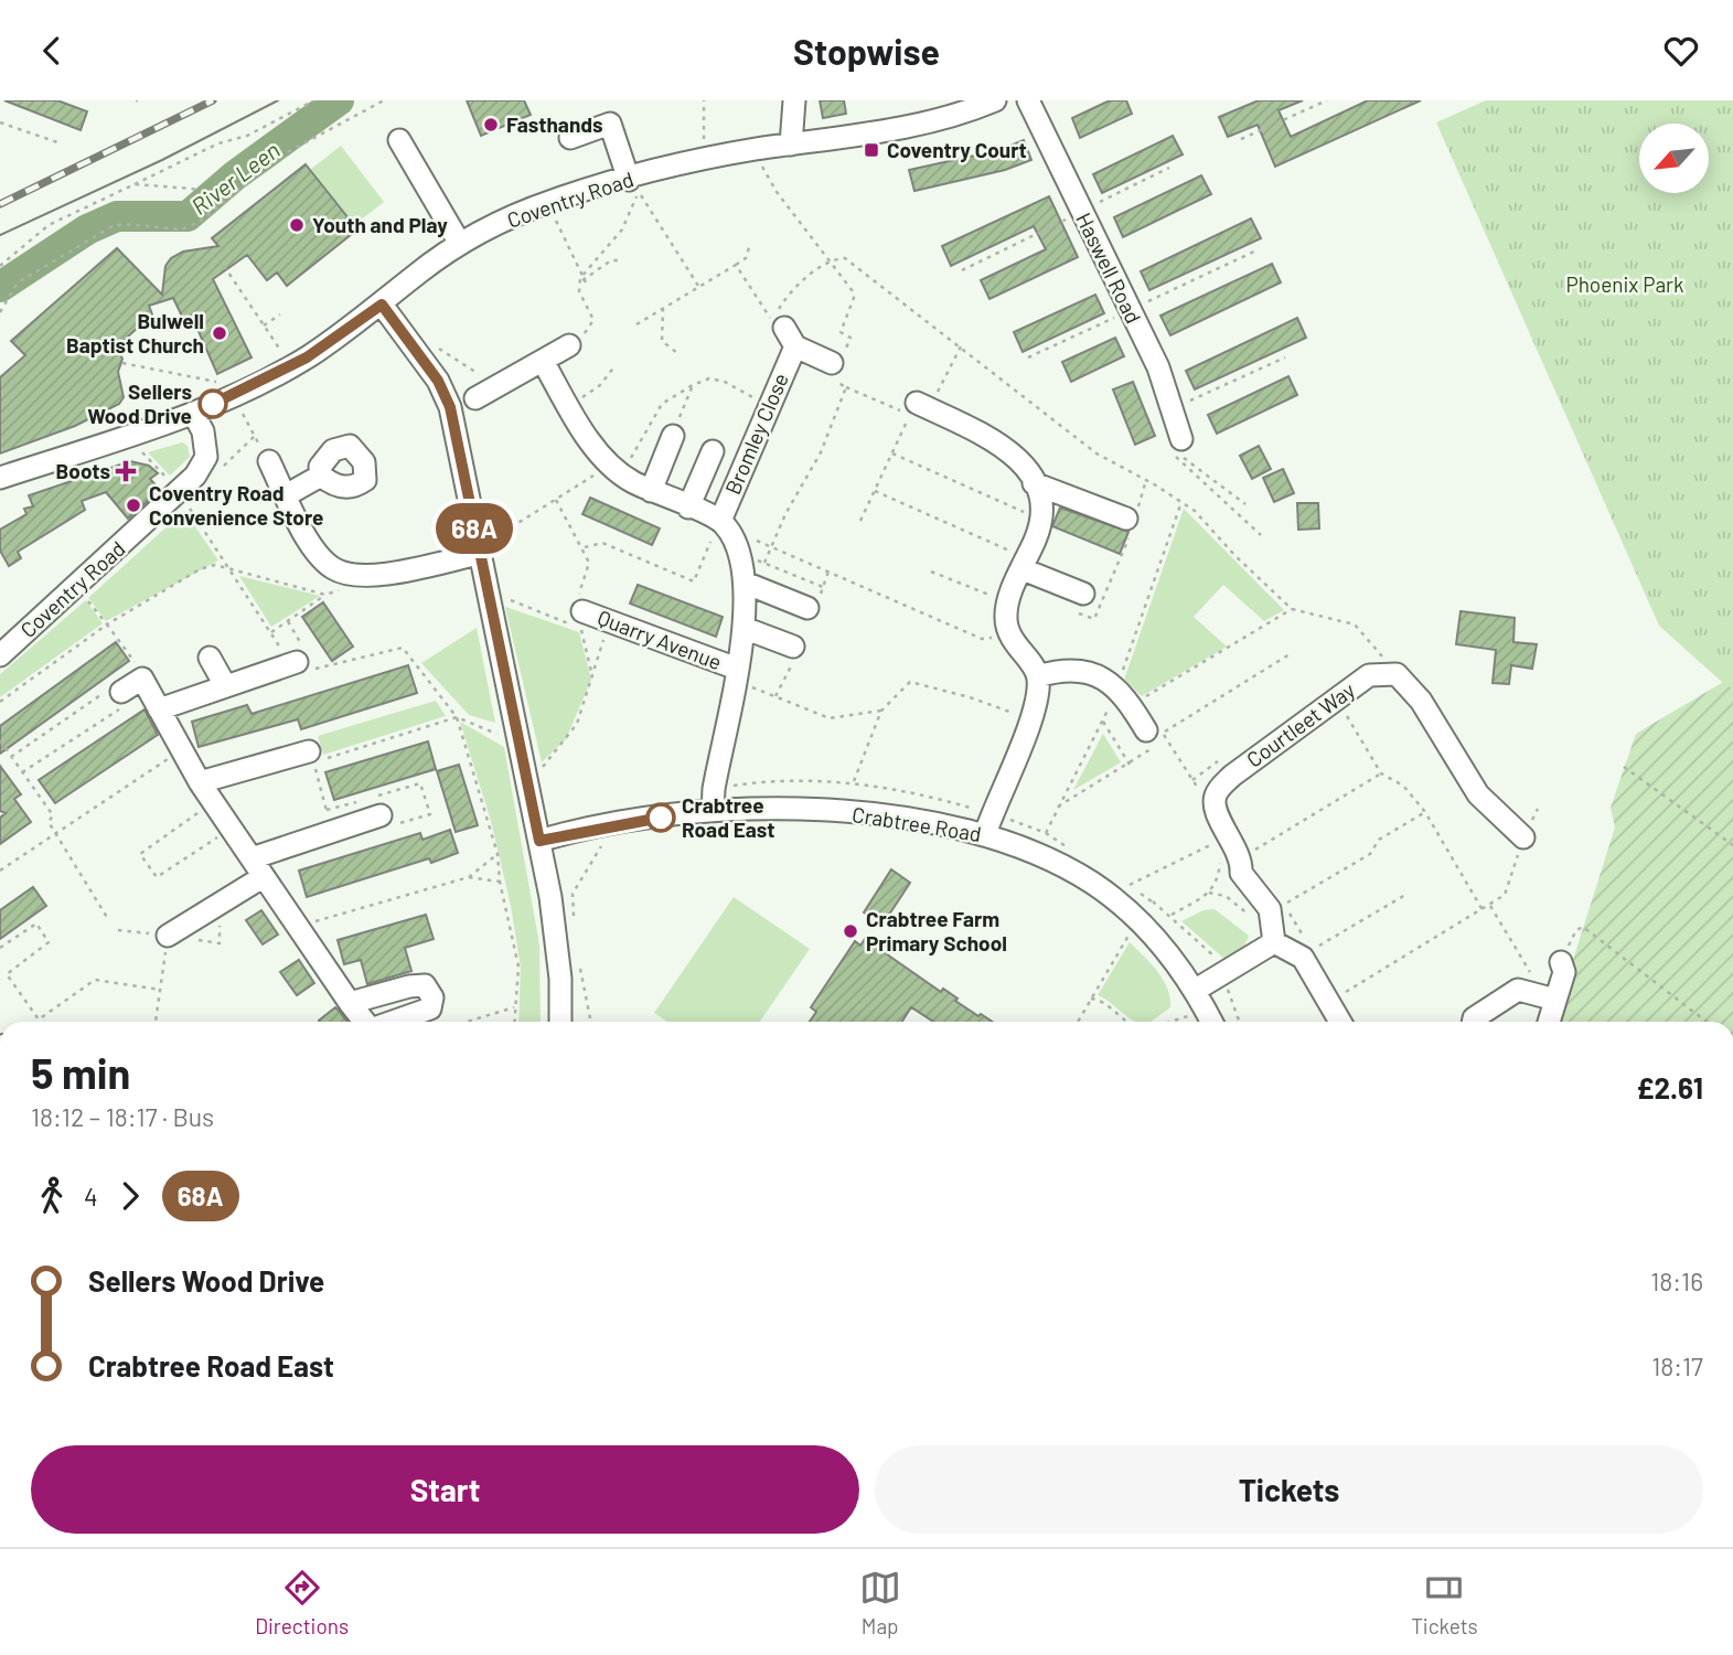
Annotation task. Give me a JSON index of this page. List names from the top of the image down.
{
  "streets": {
    "street": [
      "Coventry Road",
      "Haswell Road",
      "Bromley Close",
      "Quarry Avenue",
      "Courtleet Way",
      "Crabtree Road"
    ]
  },
  "crossings": [
    ["Bromley Close", "Quarry Avenue"],
    ["Quarry Avenue", "Crabtree Road"]
  ],
  "water": ["River Leen"],
  "parks": ["Phoenix Park"],
  "places": {
    "other": [
      "Fasthands",
      "Youth and Play",
      "Bulwell Baptist Church",
      "Sellers Wood Drive",
      "Coventry Road Convenience Store",
      "Crabtree Road East",
      "Crabtree Farm Primary School"
    ],
    "transit": ["Coventry Court"],
    "health": ["Boots"]
  },
  "lines": ["bus line 68A"],
  "north": "bottom left",
  "page": {
    "header": "Stopwise",
    "on_map": "68A",
    "heading": ["5 min", "18:12 – 18:17 · Bus", "£2.61"],
    "legs": ["4", "68A"],
    "list": [
      {
        "name": "Sellers Wood Drive",
        "value": "18:16"
      },
      {
        "name": "Crabtree Road East",
        "value": "18:17"
      }
    ],
    "buttons": ["Start", "Tickets"],
    "tabs": ["Directions", "Map", "Tickets"]
  }
}
